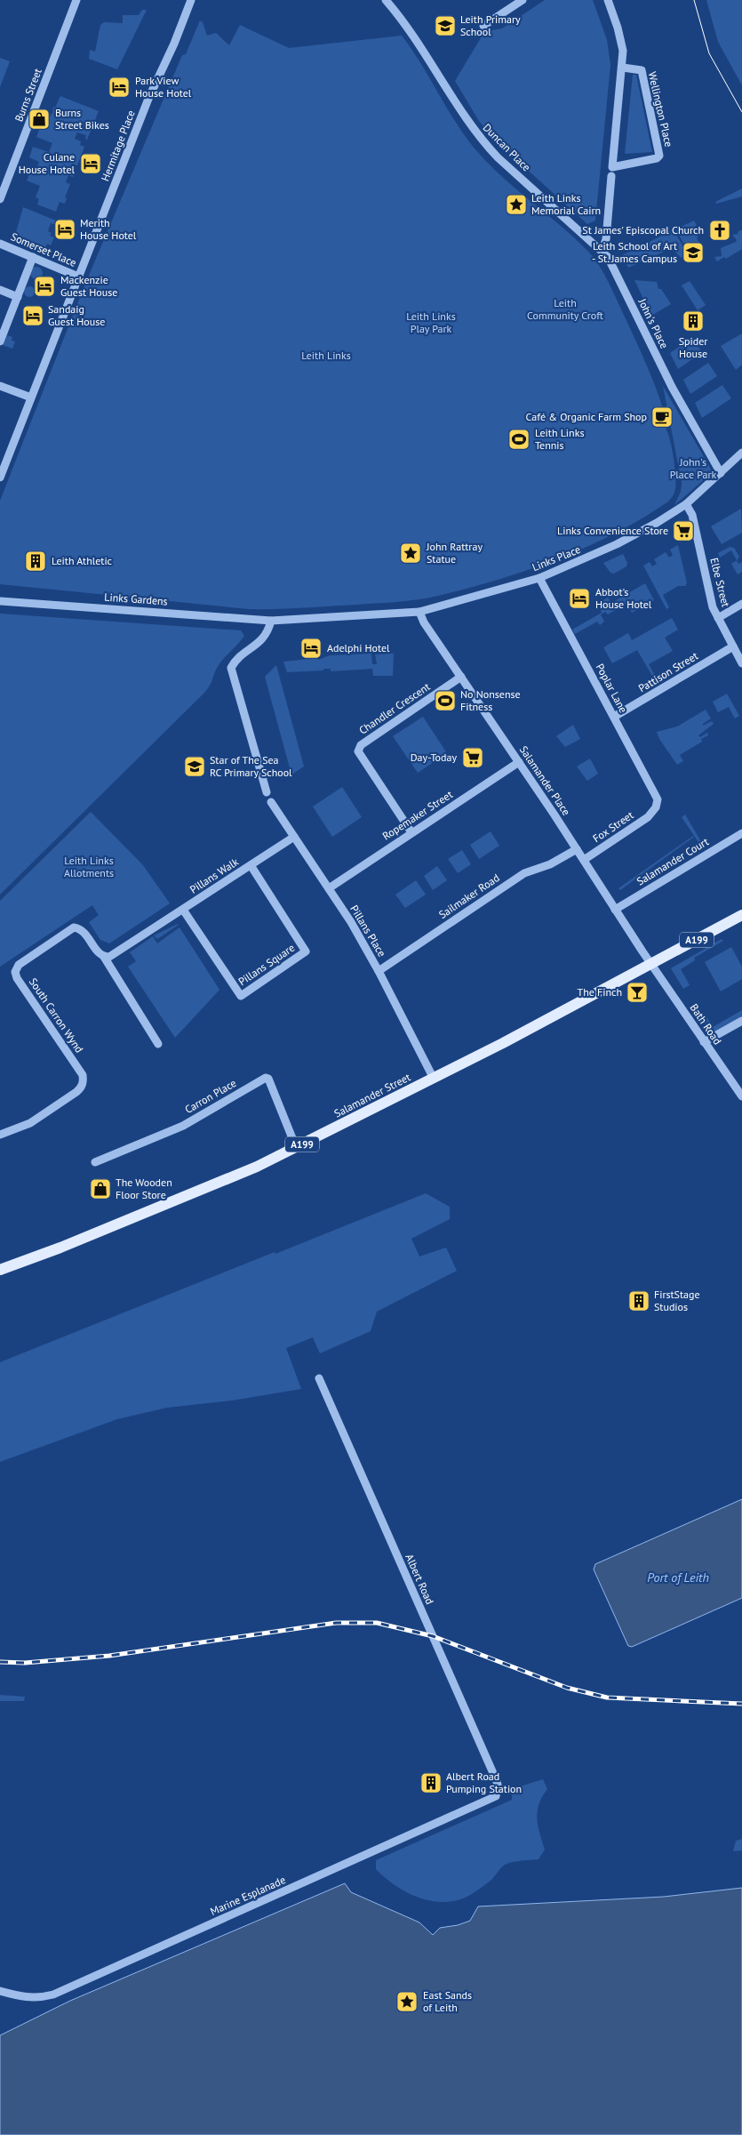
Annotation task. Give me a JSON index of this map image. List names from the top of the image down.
{
  "streets": {
    "main road": ["A199", "Salamander Street"],
    "street": [
      "Burns Street",
      "Wellington Place",
      "Hermitage Place",
      "Duncan Place",
      "Somerset Place",
      "John's Place",
      "Links Place",
      "Elbe Street",
      "Links Gardens",
      "Pattison Street",
      "Poplar Lane",
      "Chandler Crescent",
      "Salamander Place",
      "Ropemaker Street",
      "Fox Street",
      "Salamander Court",
      "Pillans Walk",
      "Sailmaker Road",
      "Pillans Place",
      "Pillans Square",
      "South Carron Wynd",
      "Bath Road",
      "Carron Place",
      "Albert Road",
      "Marine Esplanade"
    ]
  },
  "crossings": [
    ["Hermitage Place", "Somerset Place"],
    ["Duncan Place", "John's Place"],
    ["John's Place", "Links Place"],
    ["Links Place", "Elbe Street"],
    ["Links Place", "Links Gardens"],
    ["Links Place", "Poplar Lane"],
    ["Links Place", "Salamander Place"],
    ["Elbe Street", "Pattison Street"],
    ["Pattison Street", "Poplar Lane"],
    ["Poplar Lane", "Fox Street"],
    ["Chandler Crescent", "Salamander Place"],
    ["Chandler Crescent", "Ropemaker Street"],
    ["Salamander Place", "Ropemaker Street"],
    ["Salamander Place", "Fox Street"],
    ["Salamander Place", "Salamander Court"],
    ["Salamander Place", "Sailmaker Road"],
    ["Salamander Place", "Bath Road"],
    ["Salamander Place", "Salamander Street"],
    ["Ropemaker Street", "Pillans Place"],
    ["Pillans Walk", "Pillans Place"],
    ["Pillans Walk", "Pillans Square"],
    ["Pillans Walk", "South Carron Wynd"],
    ["Sailmaker Road", "Pillans Place"],
    ["Pillans Place", "Salamander Street"],
    ["Bath Road", "Salamander Street"],
    ["Salamander Street", "Carron Place"],
    ["Albert Road", "Marine Esplanade"]
  ],
  "water": ["Port of Leith"],
  "parks": [
    "Leith Community Croft",
    "Leith Links Play Park",
    "Leith Links",
    "John's Place Park",
    "Leith Links Allotments"
  ],
  "places": {
    "school or university": ["Leith Primary School", "Leith School of Art - St. James Campus", "Star of The Sea RC Primary School"],
    "hotel": [
      "Park View House Hotel",
      "Culane House Hotel",
      "Merith House Hotel",
      "Mackenzie Guest House",
      "Sandaig Guest House",
      "Abbot's House Hotel",
      "Adelphi Hotel"
    ],
    "shop": ["Burns Street Bikes", "The Wooden Floor Store"],
    "place": ["Leith Links Memorial Cairn", "John Rattray Statue", "East Sands of Leith"],
    "church": ["St James' Episcopal Church"],
    "building": [
      "Spider House",
      "Leith Athletic",
      "FirstStage Studios",
      "Albert Road Pumping Station"
    ],
    "cafe": ["Café & Organic Farm Shop"],
    "sports": ["Leith Links Tennis", "No Nonsense Fitness"],
    "supermarket": ["Links Convenience Store", "Day-Today"],
    "bar": ["The Finch"]
  }
}
